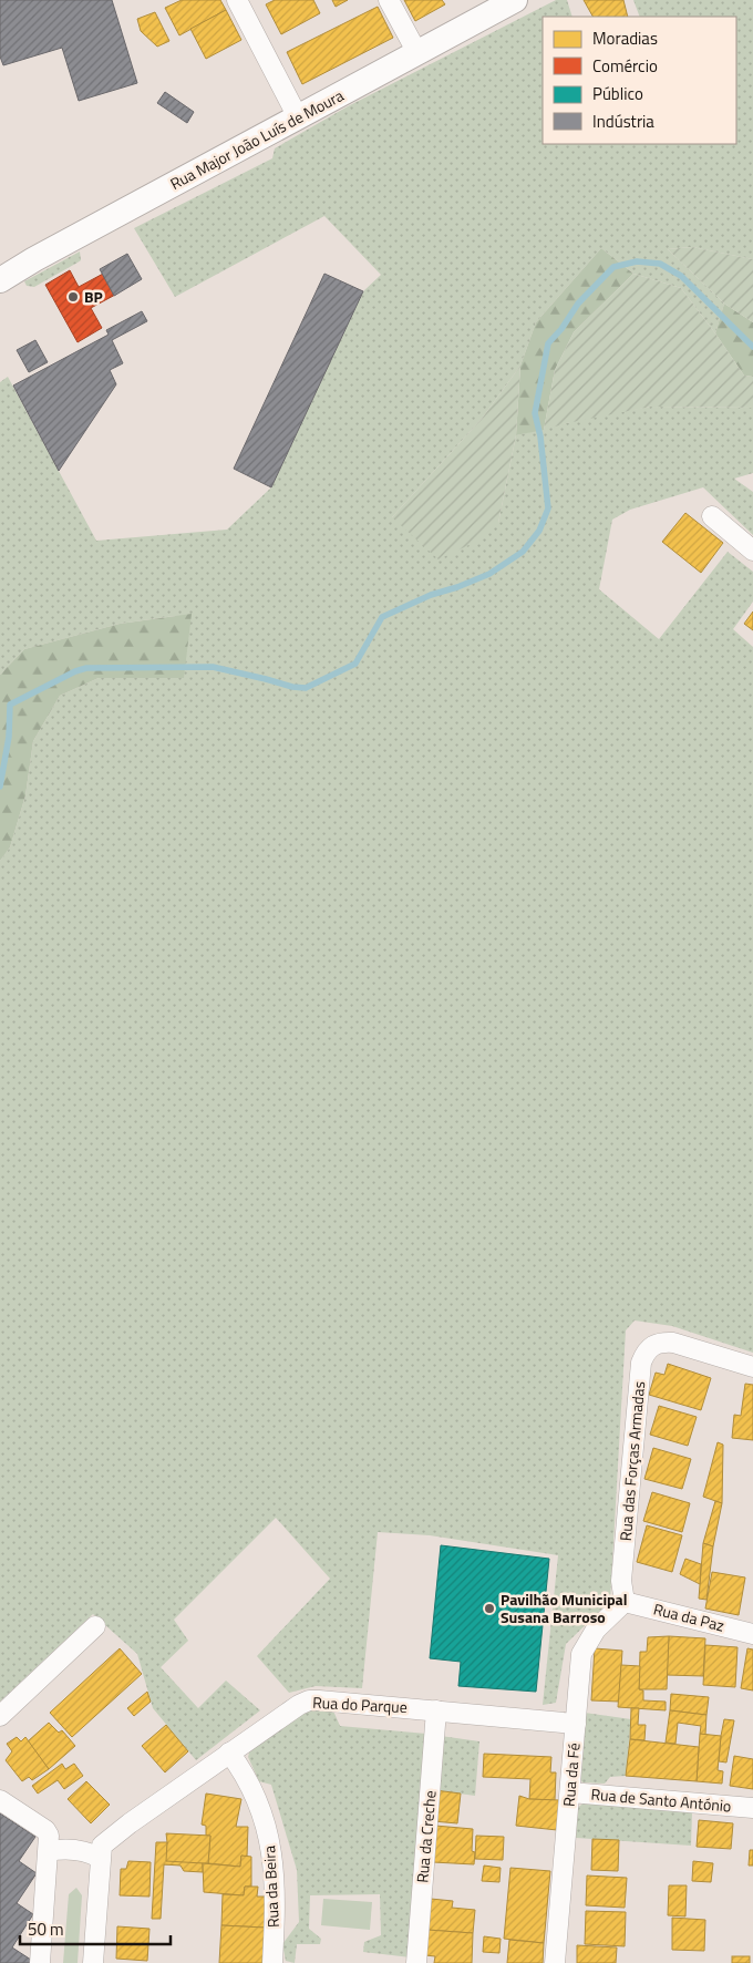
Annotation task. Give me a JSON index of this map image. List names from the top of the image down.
{
  "streets": {
    "street": [
      "Rua Major João Luís de Moura",
      "Rua das Forças Armadas",
      "Rua da Paz",
      "Rua do Parque",
      "Rua da Fé",
      "Rua de Santo António",
      "Rua da Creche",
      "Rua da Beira"
    ]
  },
  "crossings": [
    ["Rua das Forças Armadas", "Rua da Paz"],
    ["Rua das Forças Armadas", "Rua da Fé"],
    ["Rua da Paz", "Rua da Fé"],
    ["Rua do Parque", "Rua da Fé"],
    ["Rua do Parque", "Rua da Creche"],
    ["Rua do Parque", "Rua da Beira"],
    ["Rua da Fé", "Rua de Santo António"]
  ],
  "places": ["BP", "Pavilhão Municipal Susana Barroso"],
  "legend": [
    "Moradias",
    "Comércio",
    "Público",
    "Indústria"
  ],
  "scale_bar": "50 m"
}
